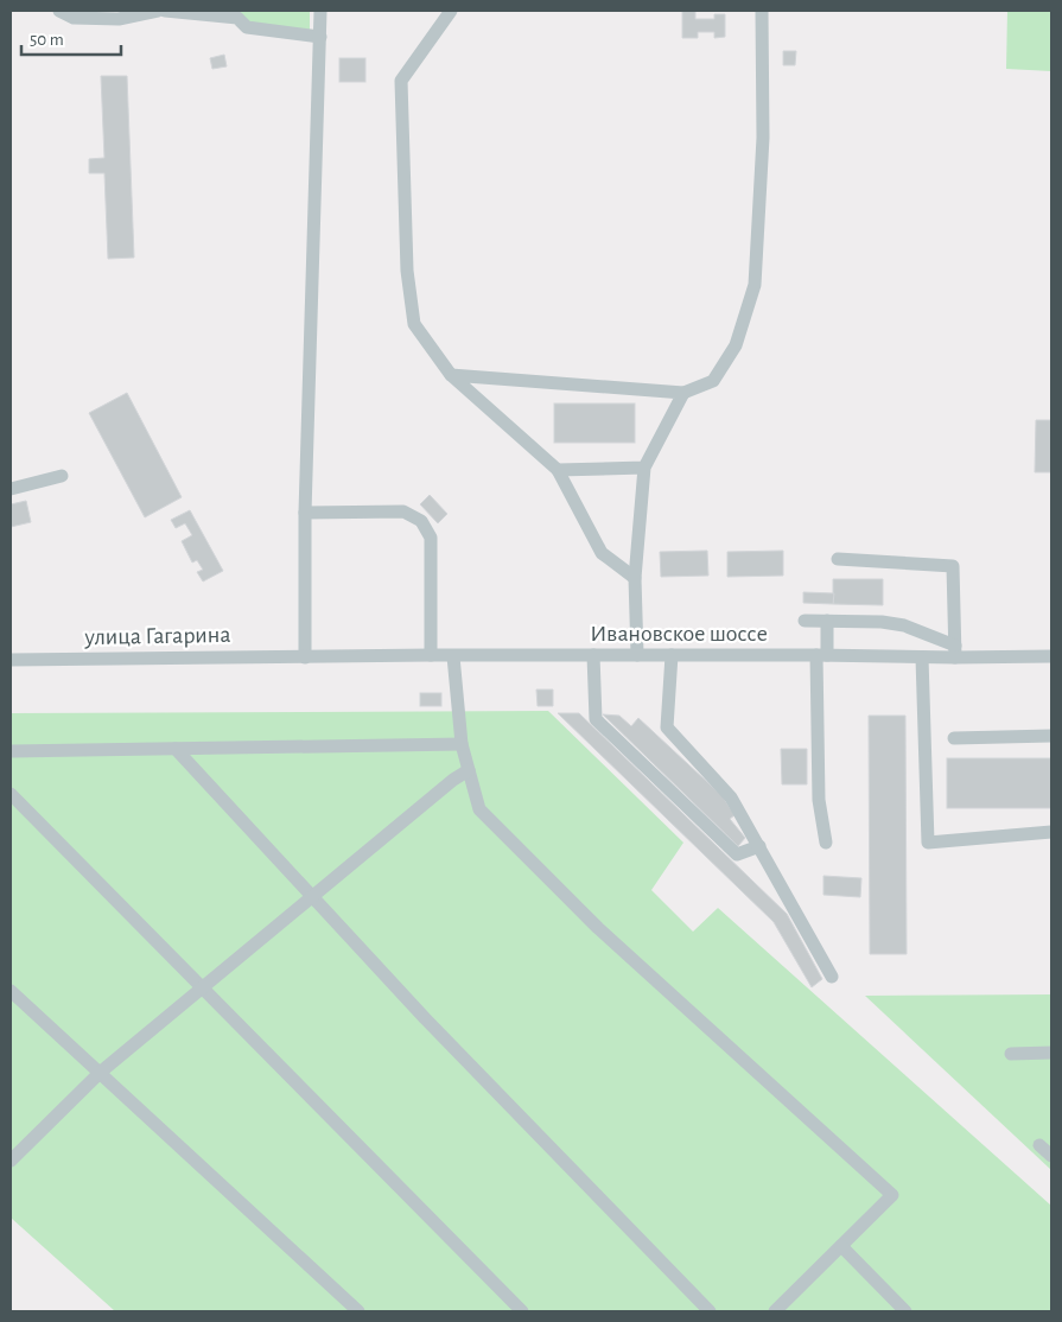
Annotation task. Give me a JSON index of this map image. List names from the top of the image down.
{
  "streets": {
    "street": ["Ивановское шоссе", "улица Гагарина"]
  },
  "crossings": [
    ["Ивановское шоссе", "улица Гагарина"]
  ],
  "scale_bar": "50 m"
}
